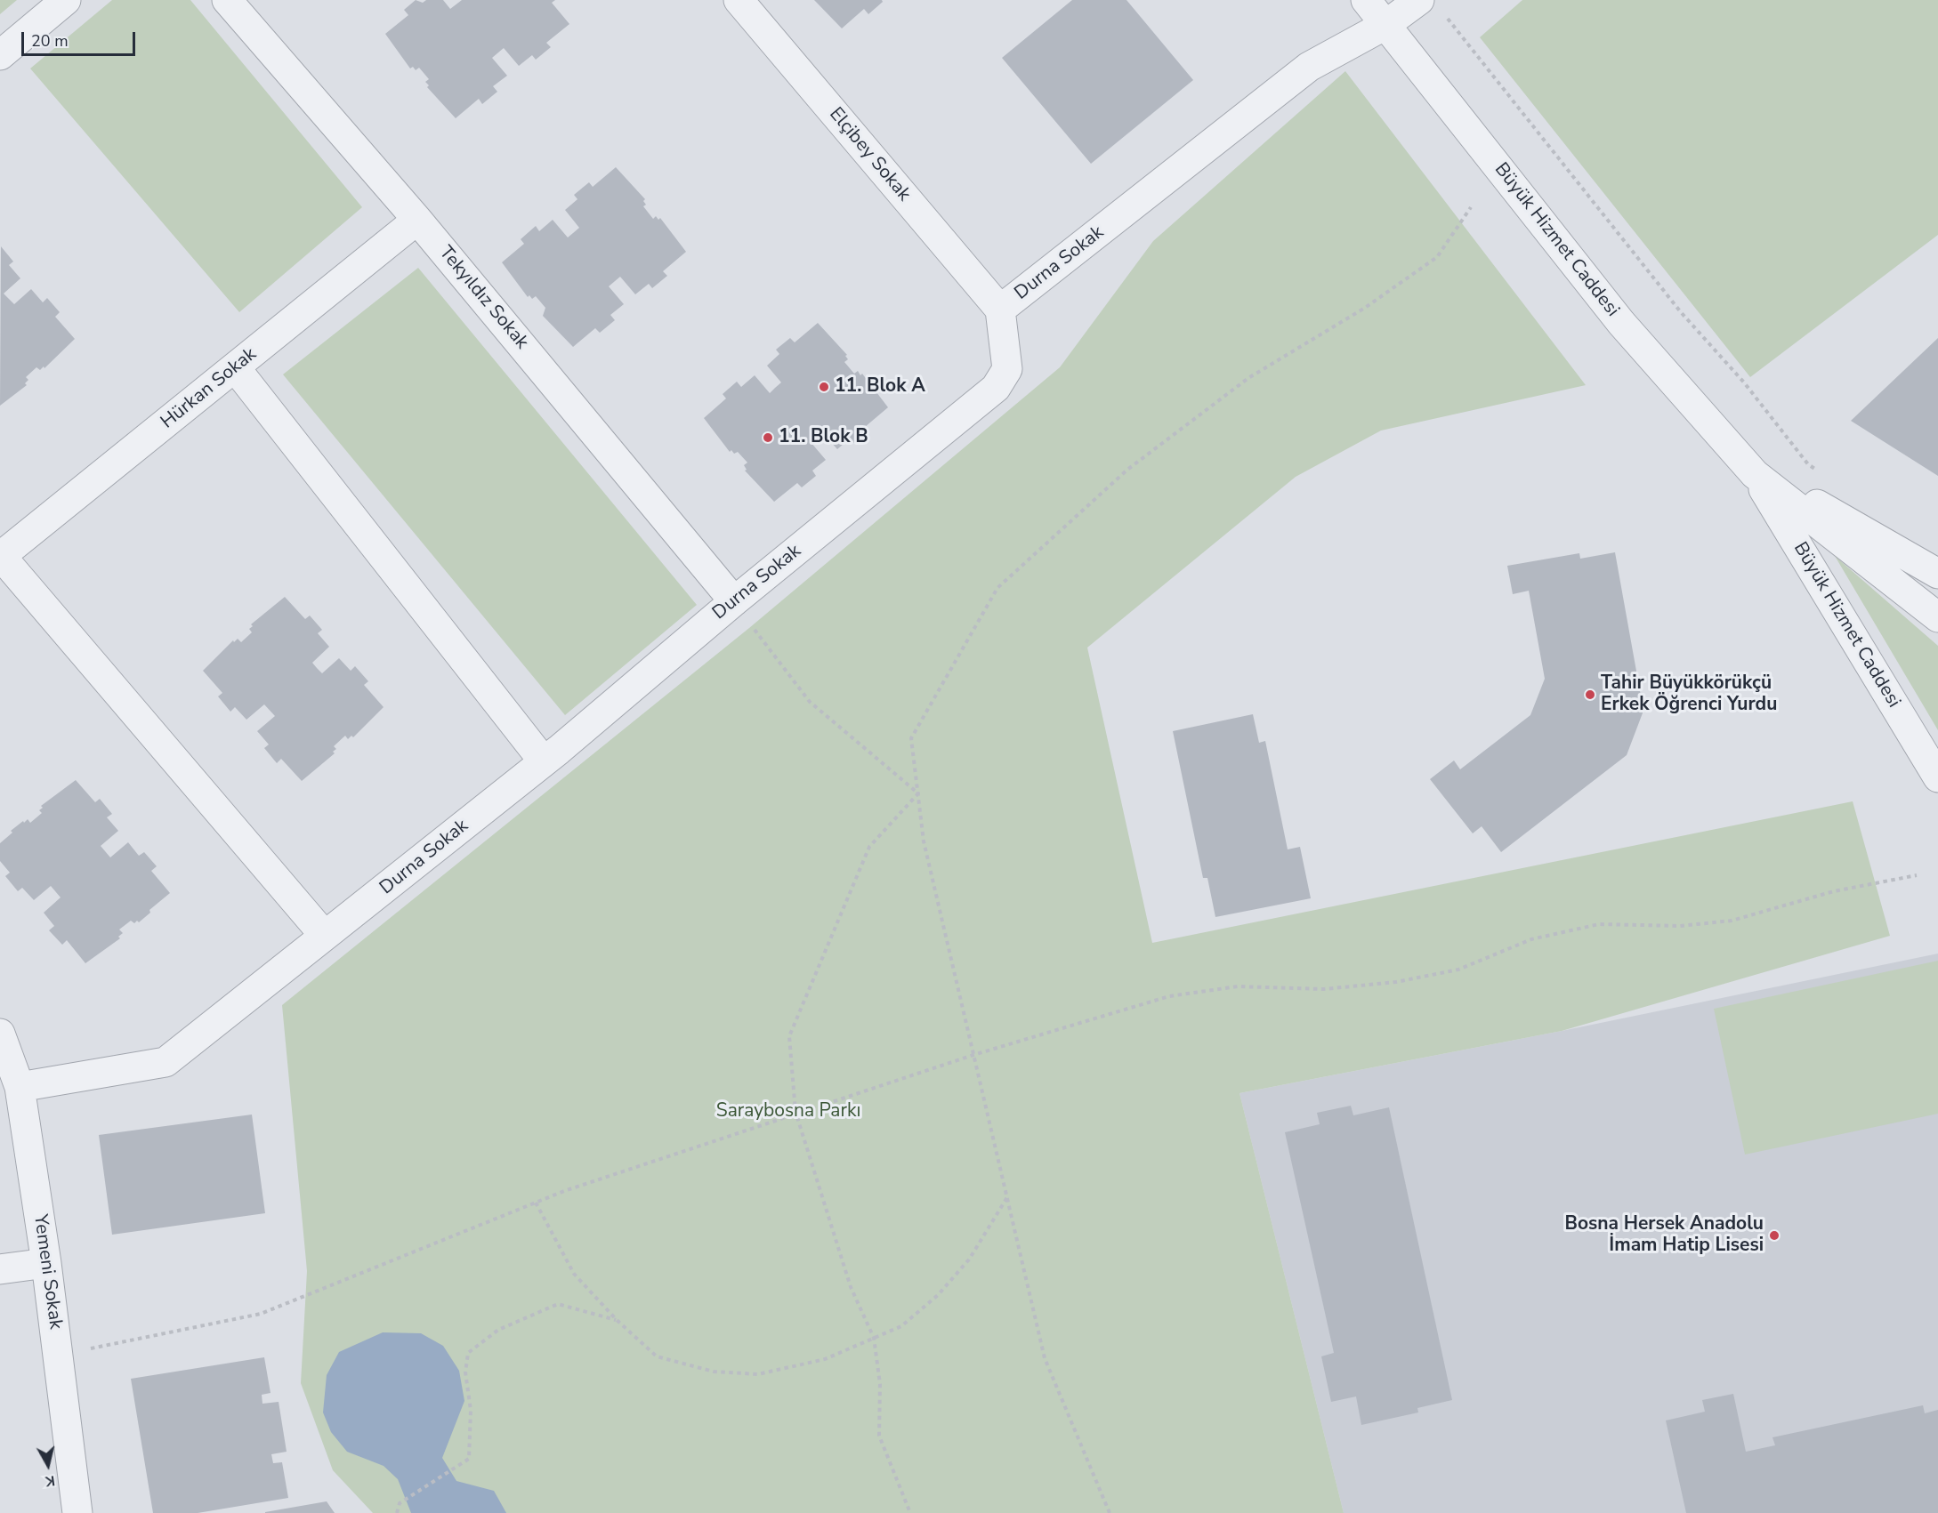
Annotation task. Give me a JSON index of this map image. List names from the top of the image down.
{
  "streets": {
    "street": [
      "Elçibey Sokak",
      "Büyük Hizmet Caddesi",
      "Durna Sokak",
      "Tekyıldız Sokak",
      "Hürkan Sokak",
      "Yemeni Sokak"
    ]
  },
  "crossings": [
    ["Elçibey Sokak", "Durna Sokak"],
    ["Büyük Hizmet Caddesi", "Durna Sokak"],
    ["Durna Sokak", "Tekyıldız Sokak"],
    ["Durna Sokak", "Yemeni Sokak"],
    ["Tekyıldız Sokak", "Hürkan Sokak"]
  ],
  "parks": ["Saraybosna Parkı"],
  "places": [
    "11. Blok A",
    "11. Blok B",
    "Tahir Büyükkörükçü Erkek Öğrenci Yurdu",
    "Bosna Hersek Anadolu İmam Hatip Lisesi"
  ],
  "scale_bar": "20 m",
  "north": "bottom"
}
